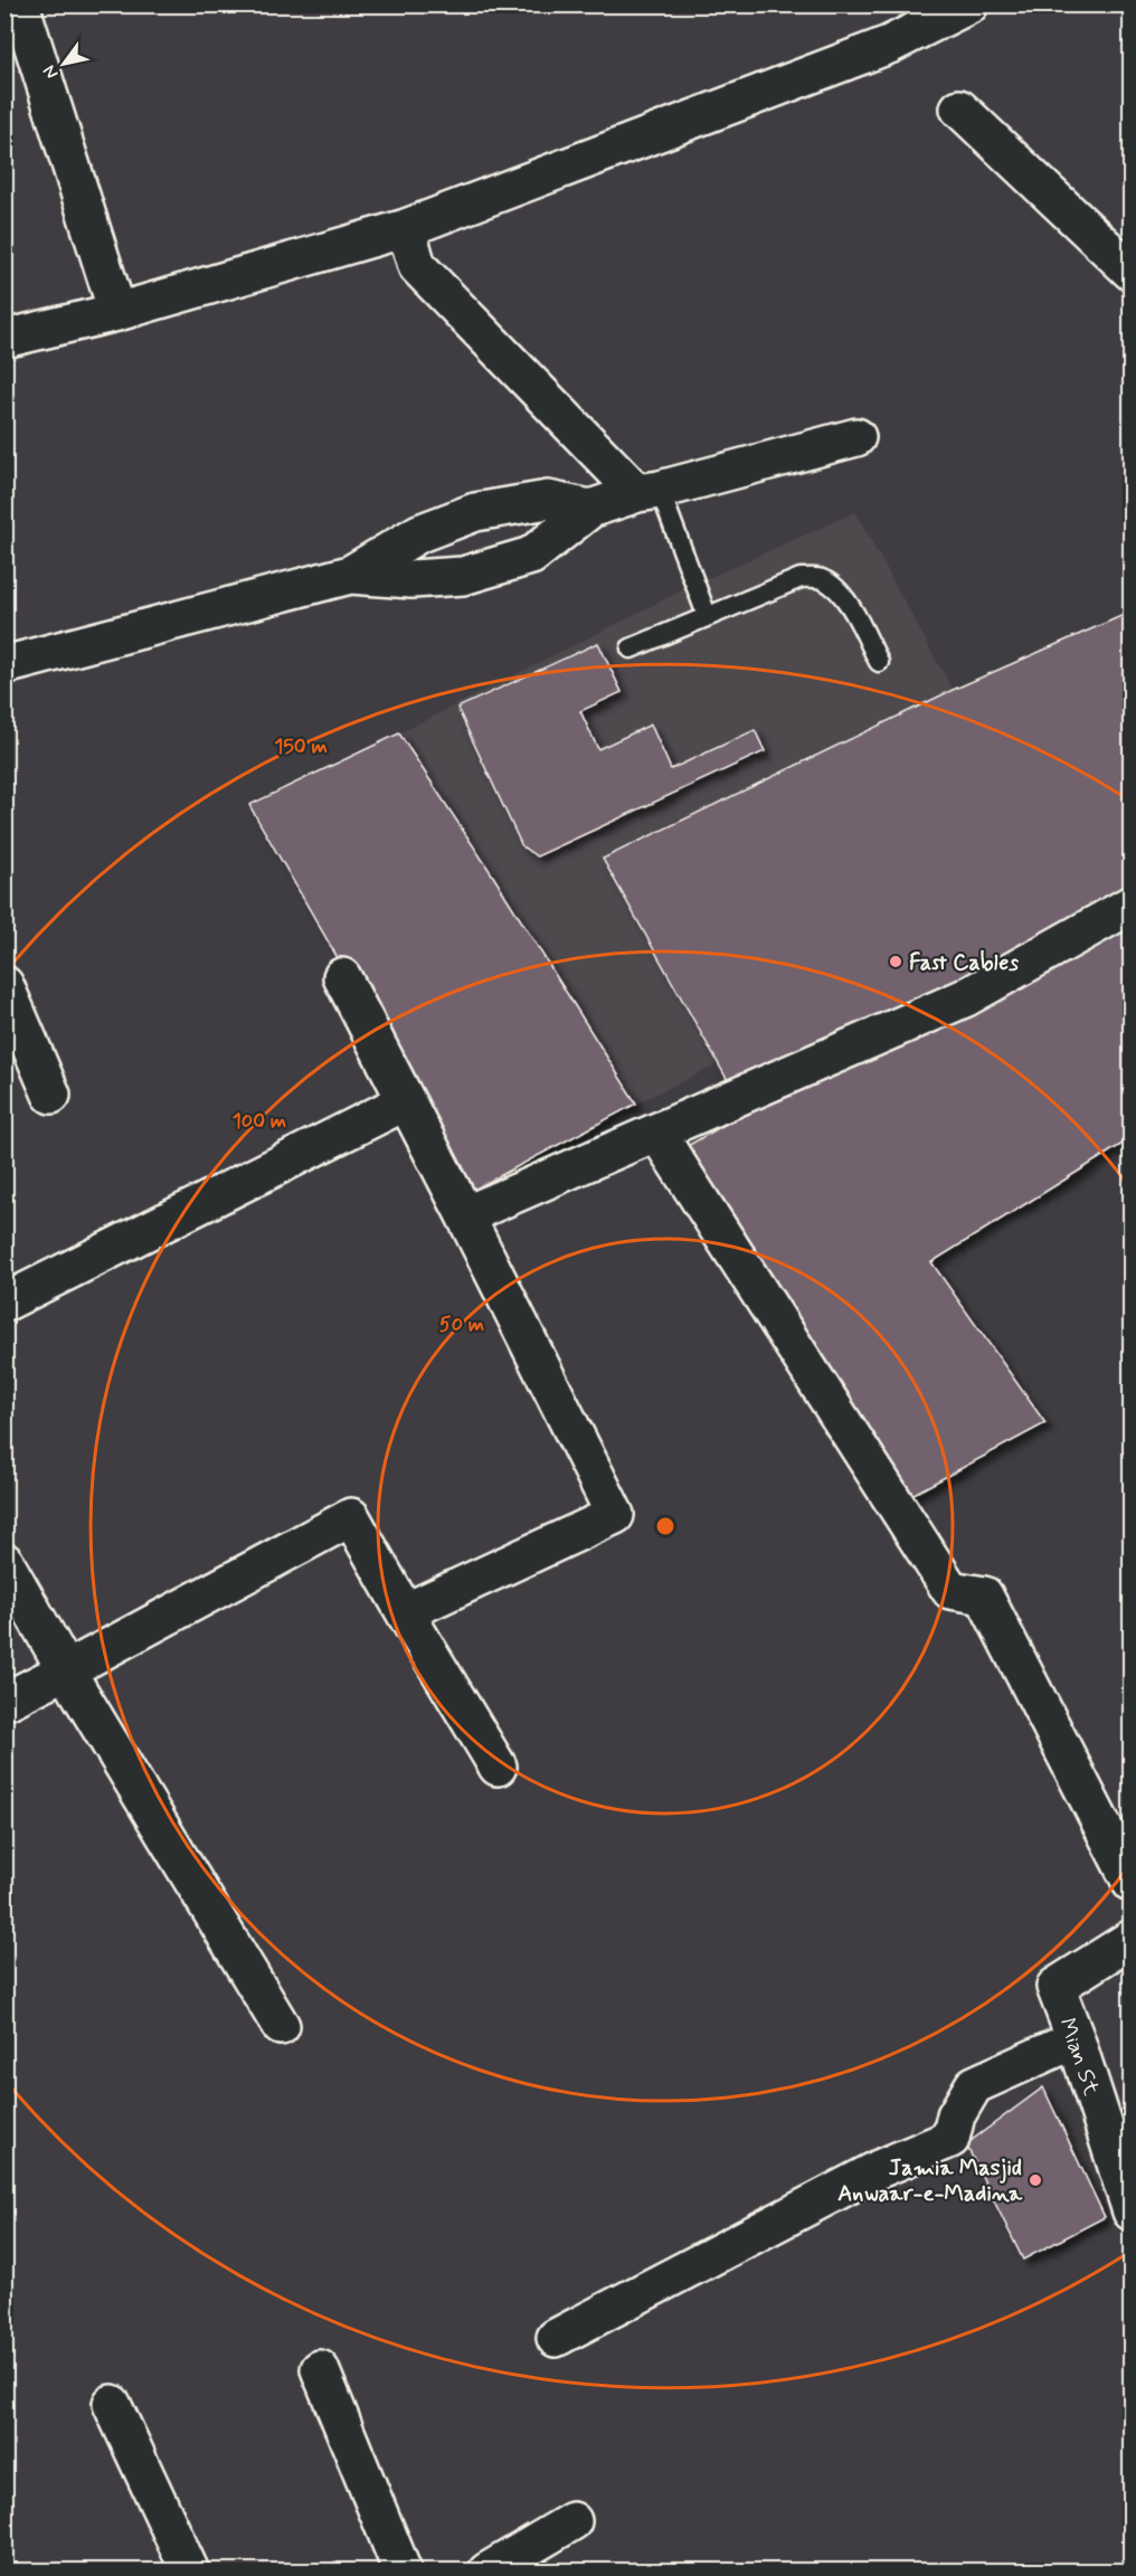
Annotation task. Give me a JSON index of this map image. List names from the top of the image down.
{
  "streets": {
    "street": ["Mian St"]
  },
  "places": ["Fast Cables", "Jamia Masjid Anwaar-e-Madina"],
  "north": "bottom left",
  "rings": ["150 m", "100 m", "50 m"]
}
